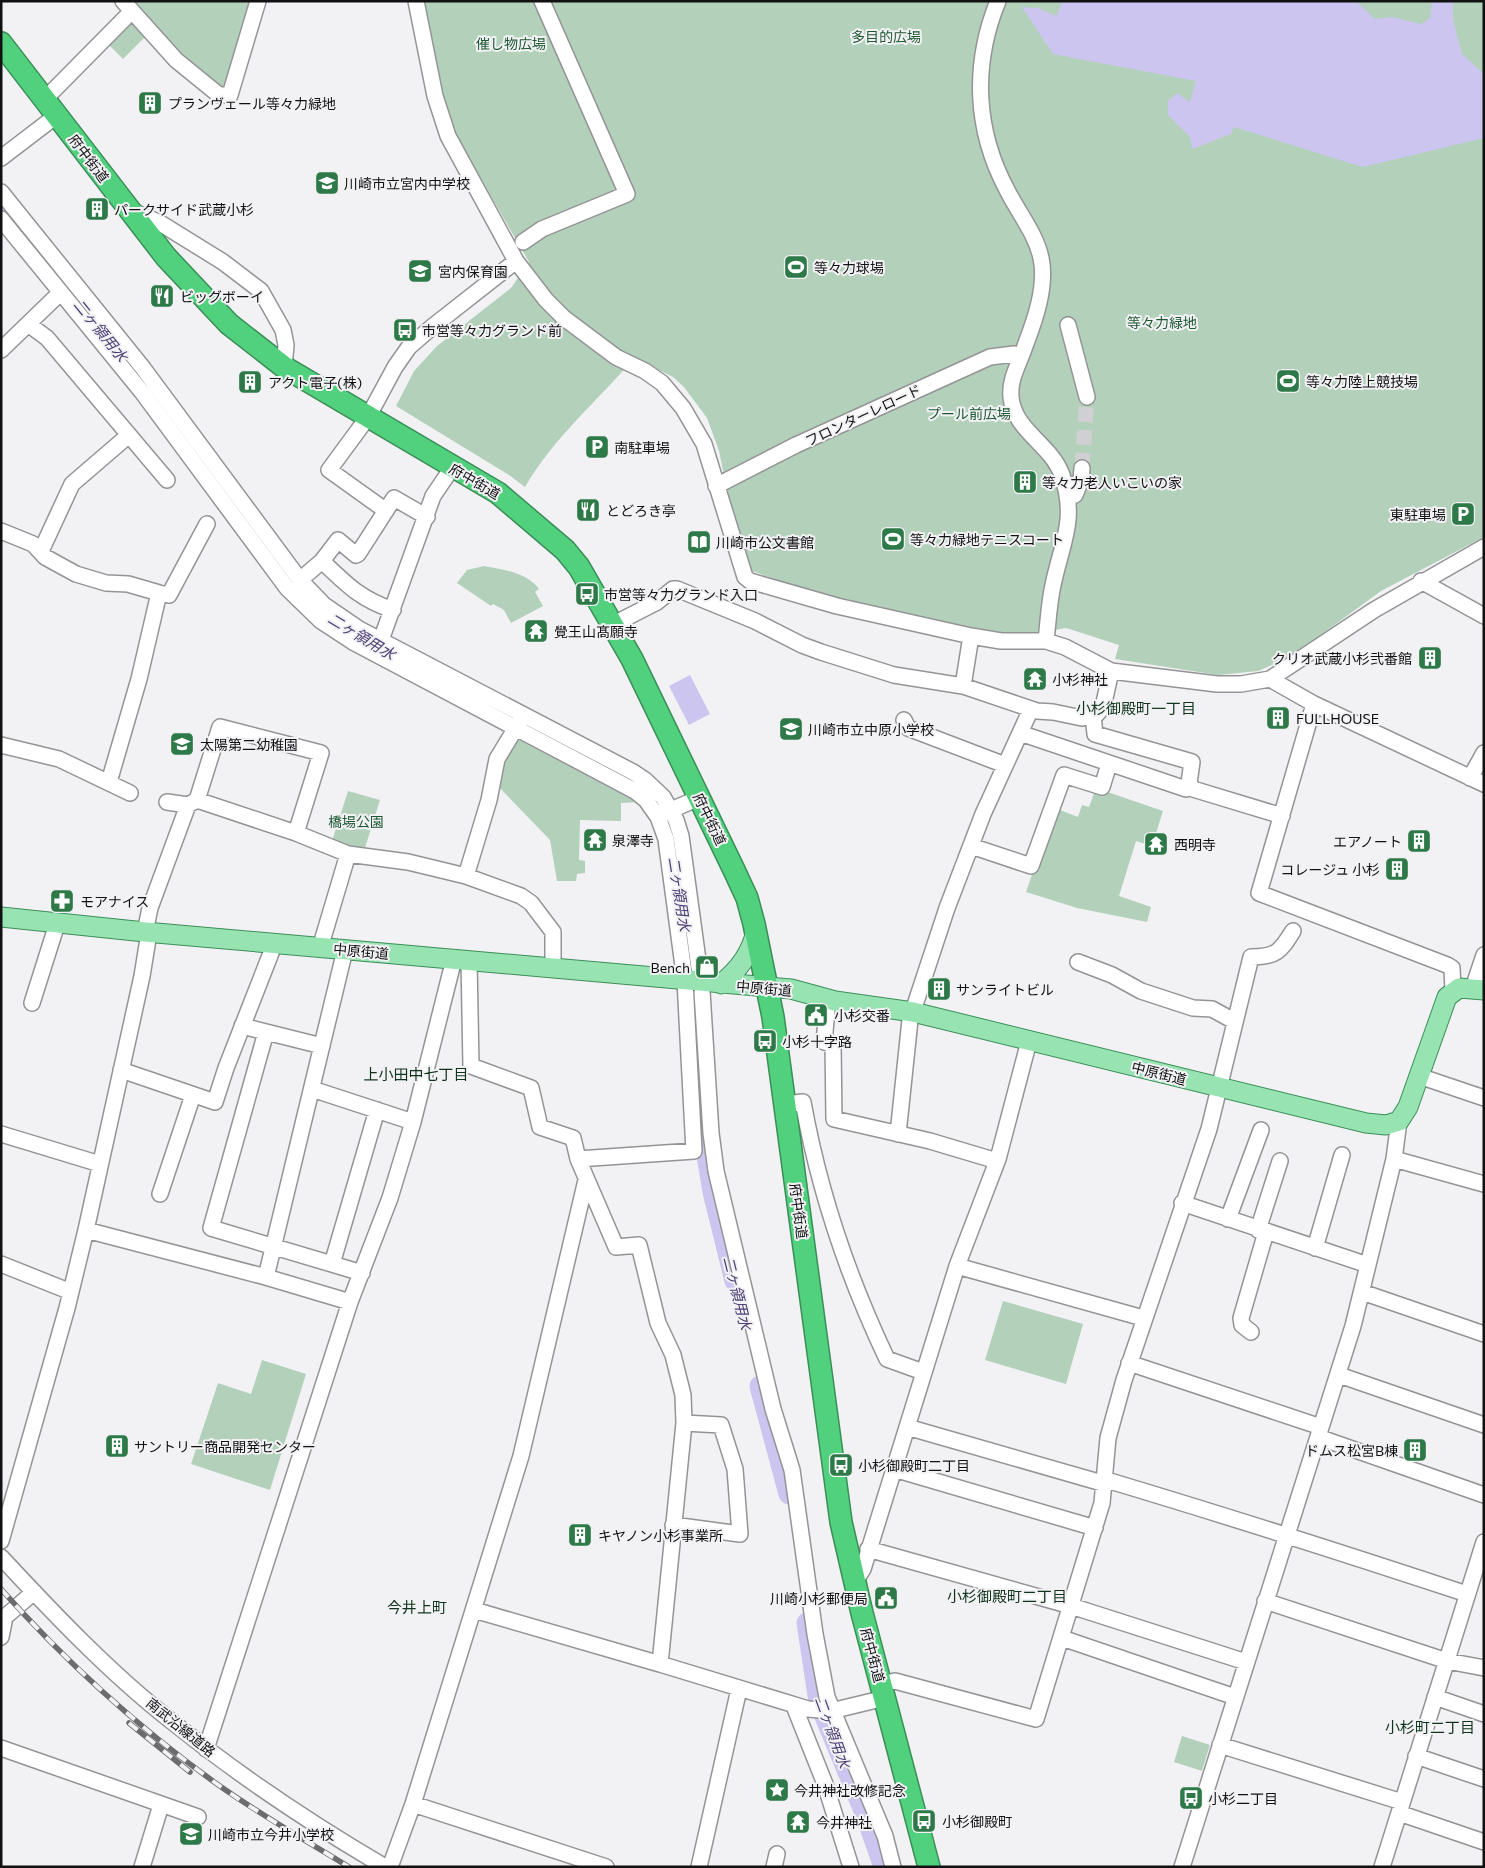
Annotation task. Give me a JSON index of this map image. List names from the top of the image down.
{
  "streets": {
    "highway": ["府中街道"],
    "main road": ["中原街道"],
    "street": ["フロンターレロード", "南武沿線道路"]
  },
  "crossings": [
    ["府中街道", "中原街道"]
  ],
  "districts": [
    "小杉御殿町一丁目",
    "上小田中七丁目",
    "小杉御殿町二丁目",
    "今井上町",
    "小杉町二丁目"
  ],
  "water": ["二ヶ領用水"],
  "parks": [
    "多目的広場",
    "催し物広場",
    "等々力緑地",
    "プール前広場",
    "橋場公園"
  ],
  "places": {
    "building": [
      "プランヴェール等々力緑地",
      "パークサイド武蔵小杉",
      "アクト電子(株)",
      "等々力老人いこいの家",
      "クリオ武蔵小杉弐番館",
      "FULLHOUSE",
      "エアノート",
      "コレージュ 小杉",
      "サンライトビル",
      "サントリー商品開発センター",
      "ドムス松宮B棟",
      "キヤノン小杉事業所"
    ],
    "school or university": [
      "川崎市立宮内中学校",
      "宮内保育園",
      "川崎市立中原小学校",
      "太陽第二幼稚園",
      "川崎市立今井小学校"
    ],
    "sports": ["等々力球場", "等々力陸上競技場", "等々力緑地テニスコート"],
    "restaurant": ["ビッグボーイ", "とどろき亭"],
    "bus stop": [
      "市営等々力グランド前",
      "市営等々力グランド入口",
      "小杉十字路",
      "小杉御殿町二丁目",
      "小杉二丁目",
      "小杉御殿町"
    ],
    "parking": ["南駐車場", "東駐車場"],
    "library": ["川崎市公文書館"],
    "temple": [
      "覺王山髙願寺",
      "小杉神社",
      "泉澤寺",
      "西明寺",
      "今井神社"
    ],
    "pharmacy": ["モアナイス"],
    "shop": ["Bench"],
    "public building": ["小杉交番", "川崎小杉郵便局"],
    "place": ["今井神社改修記念"]
  }
}
